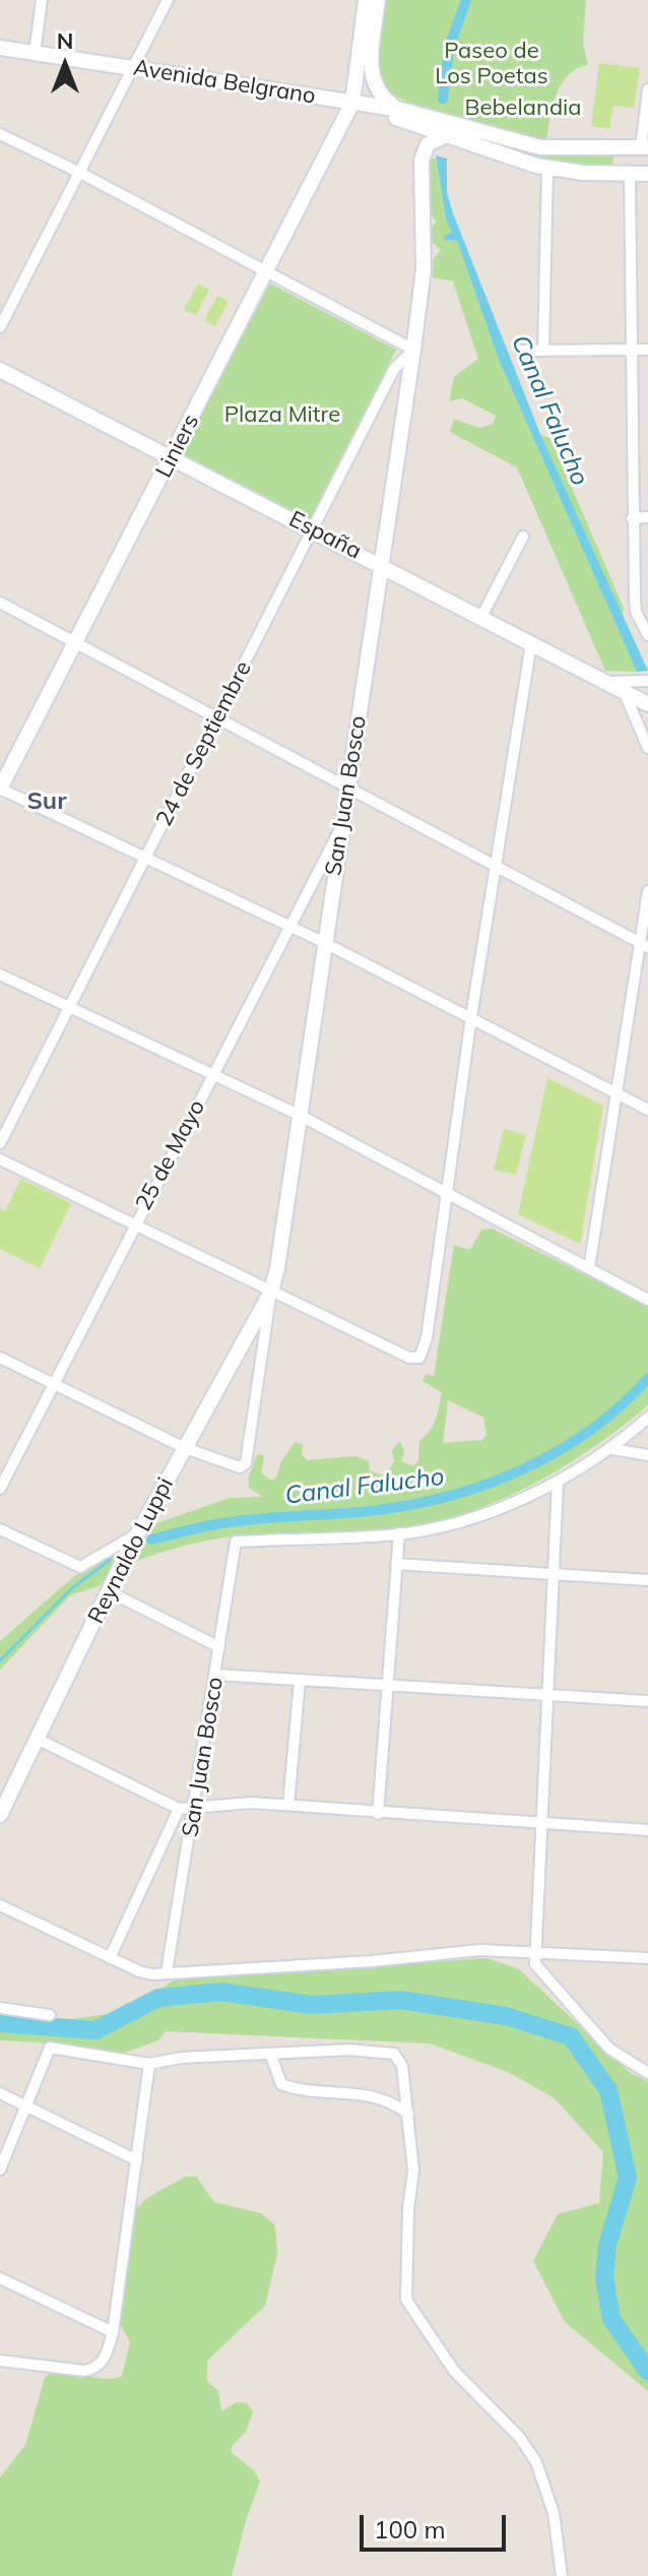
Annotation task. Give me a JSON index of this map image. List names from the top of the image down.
{
  "streets": {
    "street": [
      "Avenida Belgrano",
      "Liniers",
      "España",
      "24 de Septiembre",
      "San Juan Bosco",
      "25 de Mayo",
      "Reynaldo Luppi"
    ]
  },
  "crossings": [
    ["Avenida Belgrano", "Liniers"],
    ["Liniers", "España"],
    ["España", "24 de Septiembre"],
    ["España", "San Juan Bosco"],
    ["24 de Septiembre", "San Juan Bosco"],
    ["San Juan Bosco", "25 de Mayo"],
    ["San Juan Bosco", "Reynaldo Luppi"]
  ],
  "districts": ["Sur"],
  "water": ["Canal Falucho"],
  "parks": ["Paseo de Los Poetas", "Bebelandia", "Plaza Mitre"],
  "scale_bar": "100 m",
  "north": "top"
}
